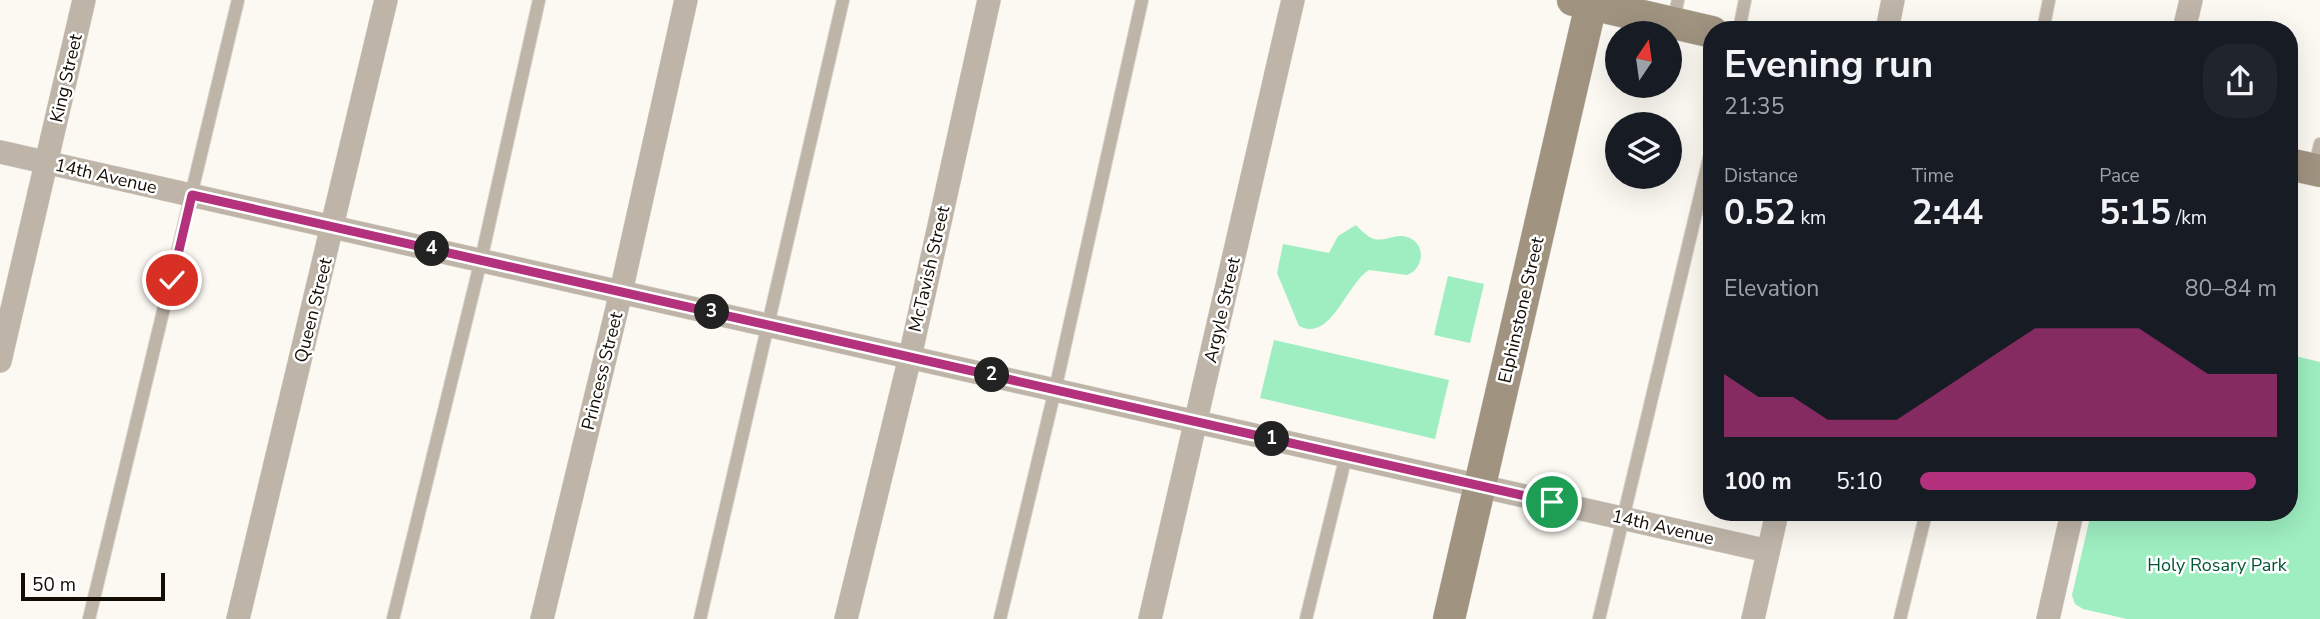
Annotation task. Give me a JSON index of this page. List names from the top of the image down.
{
  "streets": {
    "street": [
      "King Street",
      "14th Avenue",
      "McTavish Street",
      "Queen Street",
      "Argyle Street",
      "Elphinstone Street",
      "Princess Street"
    ]
  },
  "crossings": [
    ["King Street", "14th Avenue"],
    ["14th Avenue", "McTavish Street"],
    ["14th Avenue", "Queen Street"],
    ["14th Avenue", "Argyle Street"],
    ["14th Avenue", "Elphinstone Street"],
    ["14th Avenue", "Princess Street"]
  ],
  "parks": ["Holy Rosary Park"],
  "scale_bar": "50 m",
  "north": "top",
  "page": {
    "heading": ["Evening run", "21:35"],
    "stats": [
      ["Distance", "0.52 km"],
      ["Time", "2:44"],
      ["Pace", "5:15 /km"]
    ],
    "pins": [
      "4",
      "3",
      "2",
      "1"
    ],
    "chart": ["Elevation", "80–84 m"],
    "list": [
      {
        "name": "100 m",
        "note": "5:10"
      }
    ],
    "scale": "50 m"
  }
}
